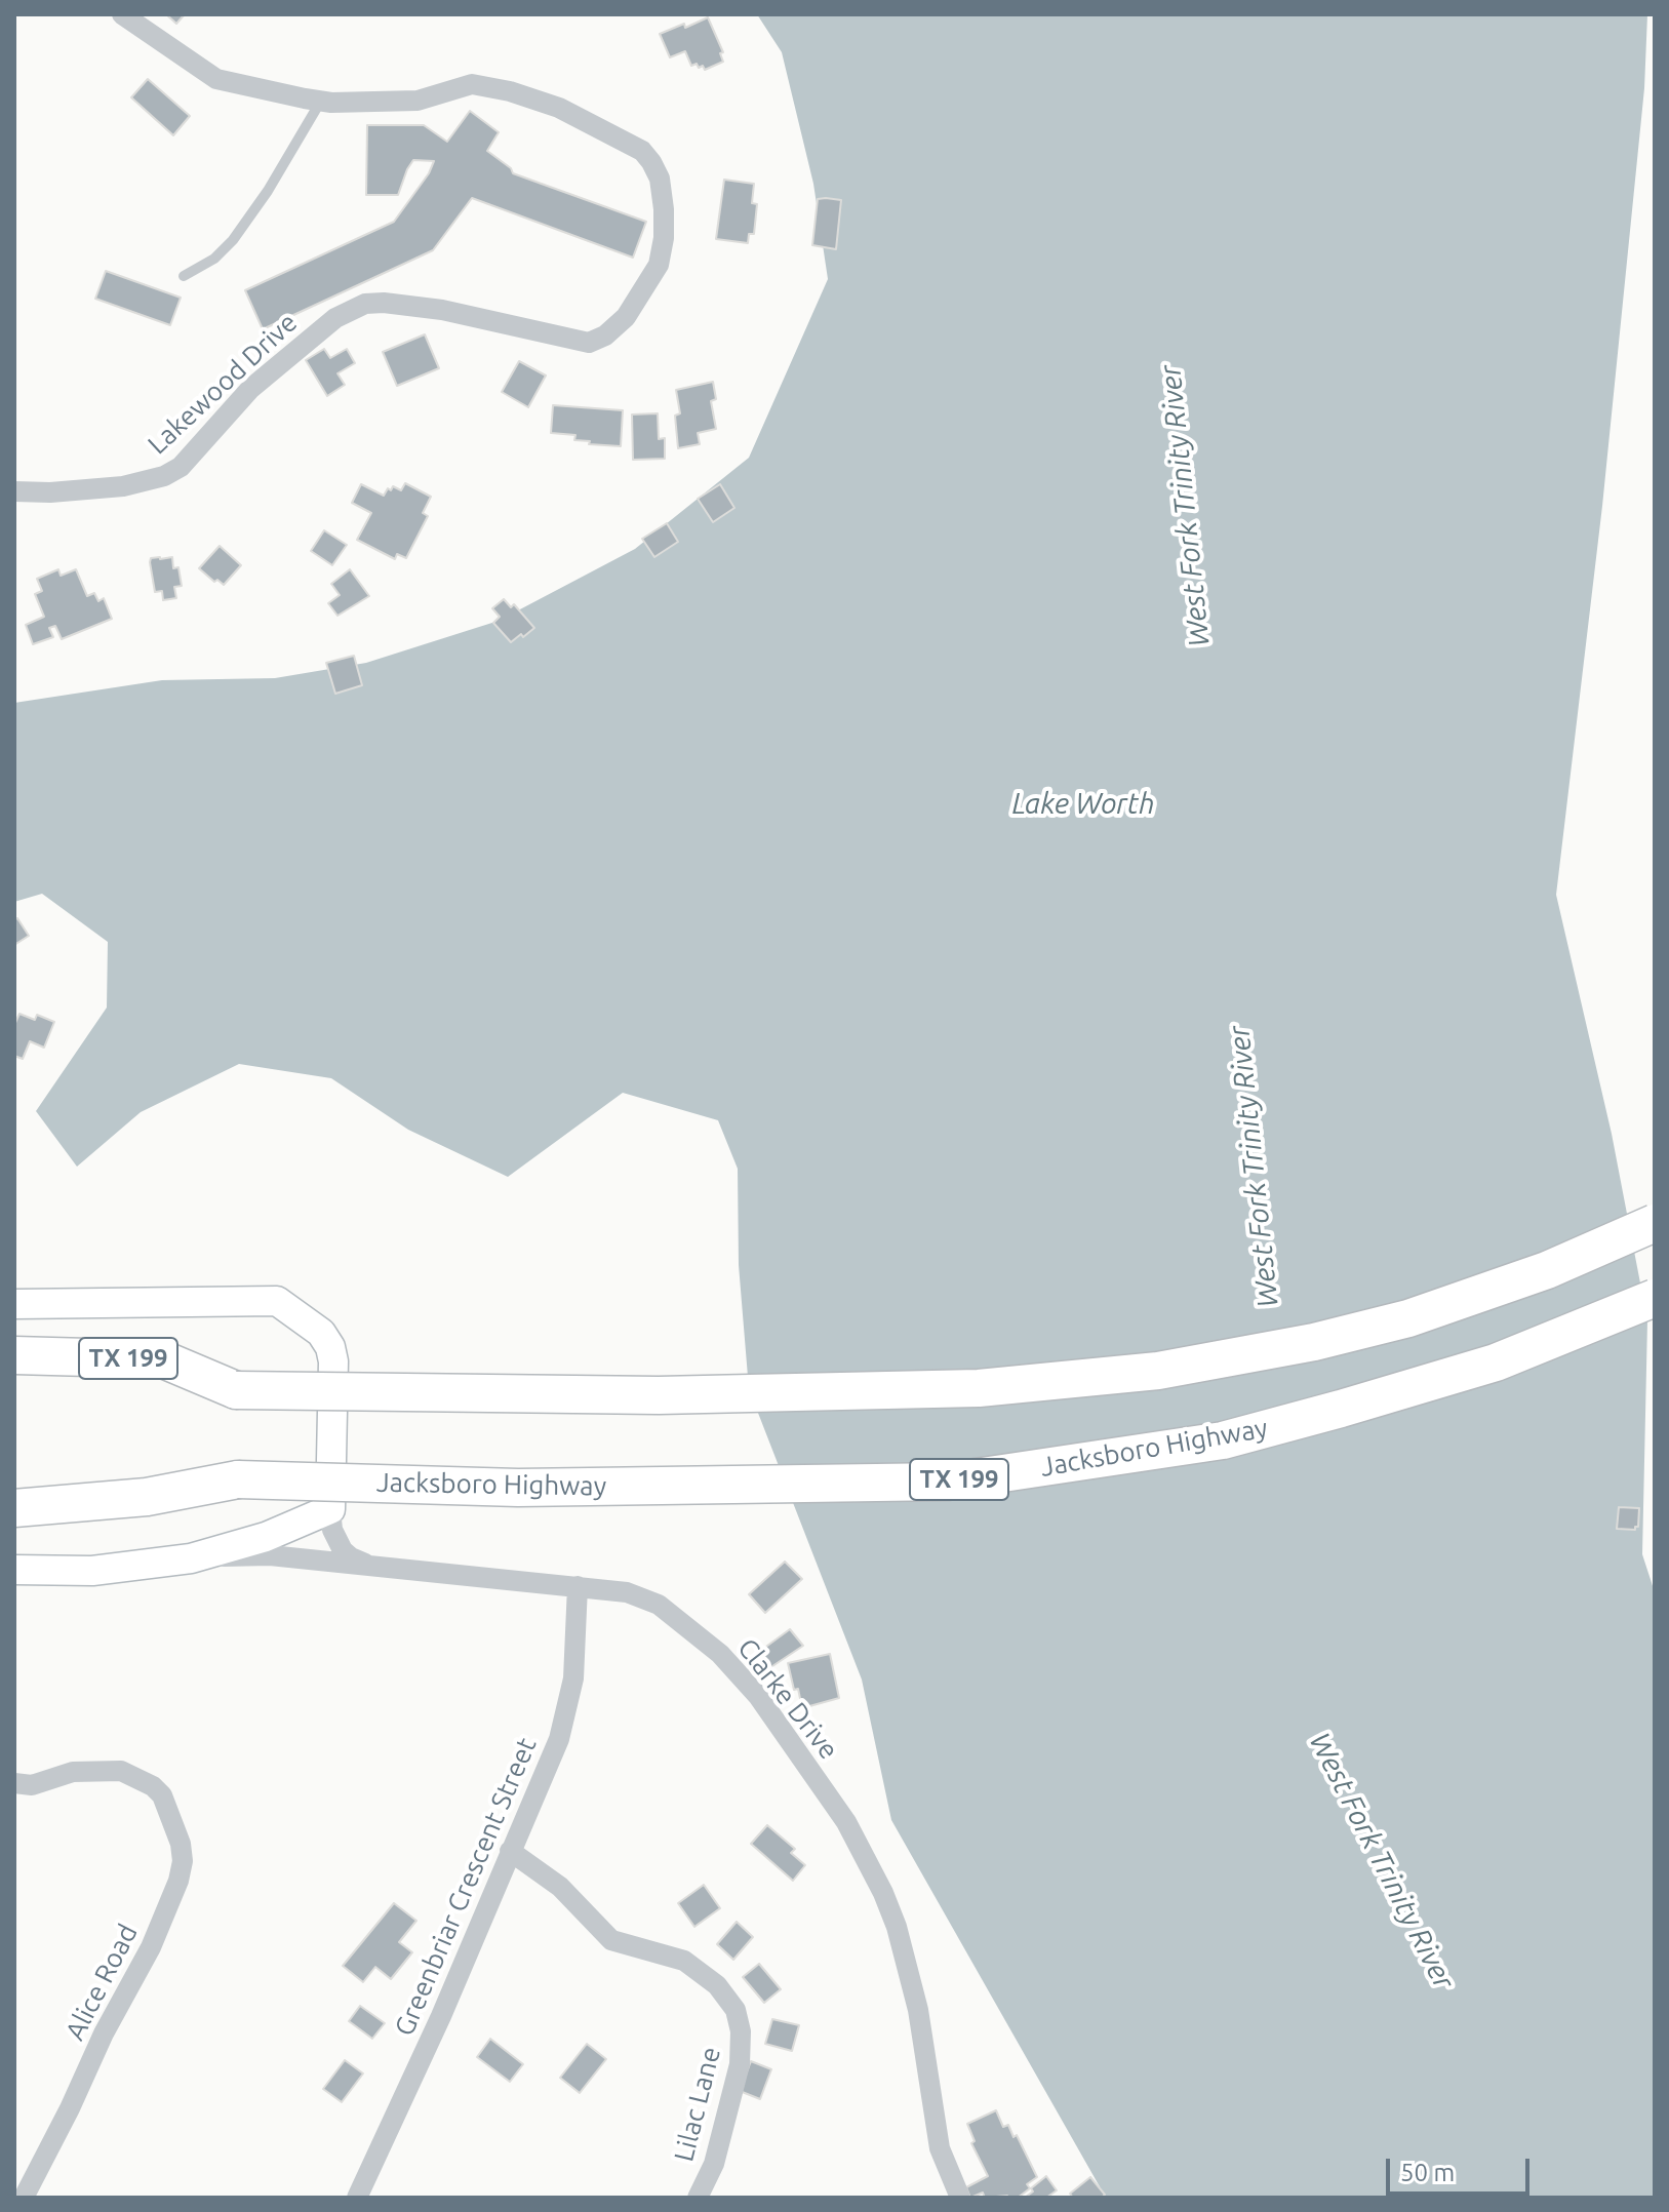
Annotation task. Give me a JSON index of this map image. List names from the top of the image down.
{
  "streets": {
    "highway": ["TX 199", "Jacksboro Highway"],
    "street": [
      "Lakewood Drive",
      "Clarke Drive",
      "Greenbriar Crescent Street",
      "Alice Road",
      "Lilac Lane"
    ]
  },
  "crossings": [
    ["Clarke Drive", "Greenbriar Crescent Street"],
    ["Greenbriar Crescent Street", "Lilac Lane"]
  ],
  "water": ["West Fork Trinity River", "Lake Worth"],
  "scale_bar": "50 m"
}
